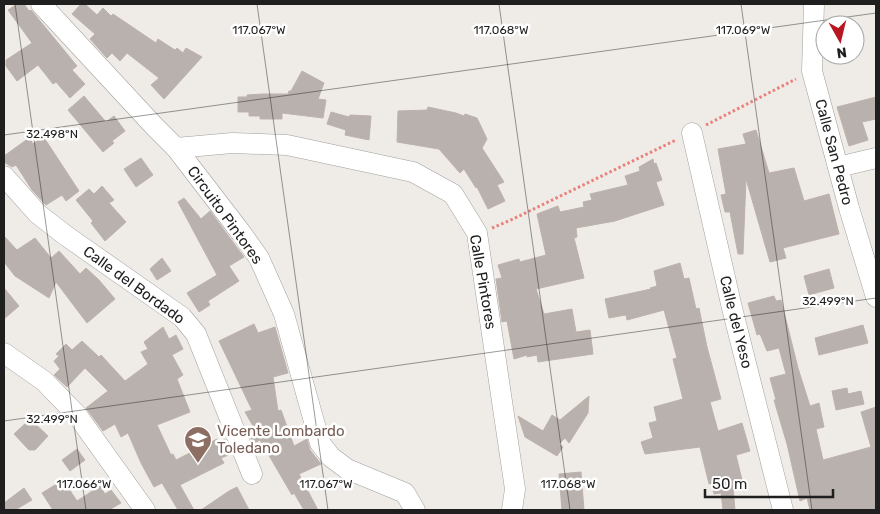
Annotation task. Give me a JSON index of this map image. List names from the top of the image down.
{
  "streets": {
    "street": [
      "Calle San Pedro",
      "Circuito Pintores",
      "Calle Pintores",
      "Calle del Bordado",
      "Calle del Yeso"
    ]
  },
  "crossings": [
    ["Circuito Pintores", "Calle Pintores"]
  ],
  "places": {
    "school or university": ["Vicente Lombardo Toledano"]
  },
  "scale_bar": "50 m",
  "north": "bottom",
  "coordinates": [
    "117.067°W",
    "117.068°W",
    "117.069°W",
    "32.498°N",
    "32.499°N",
    "117.066°W"
  ]
}
